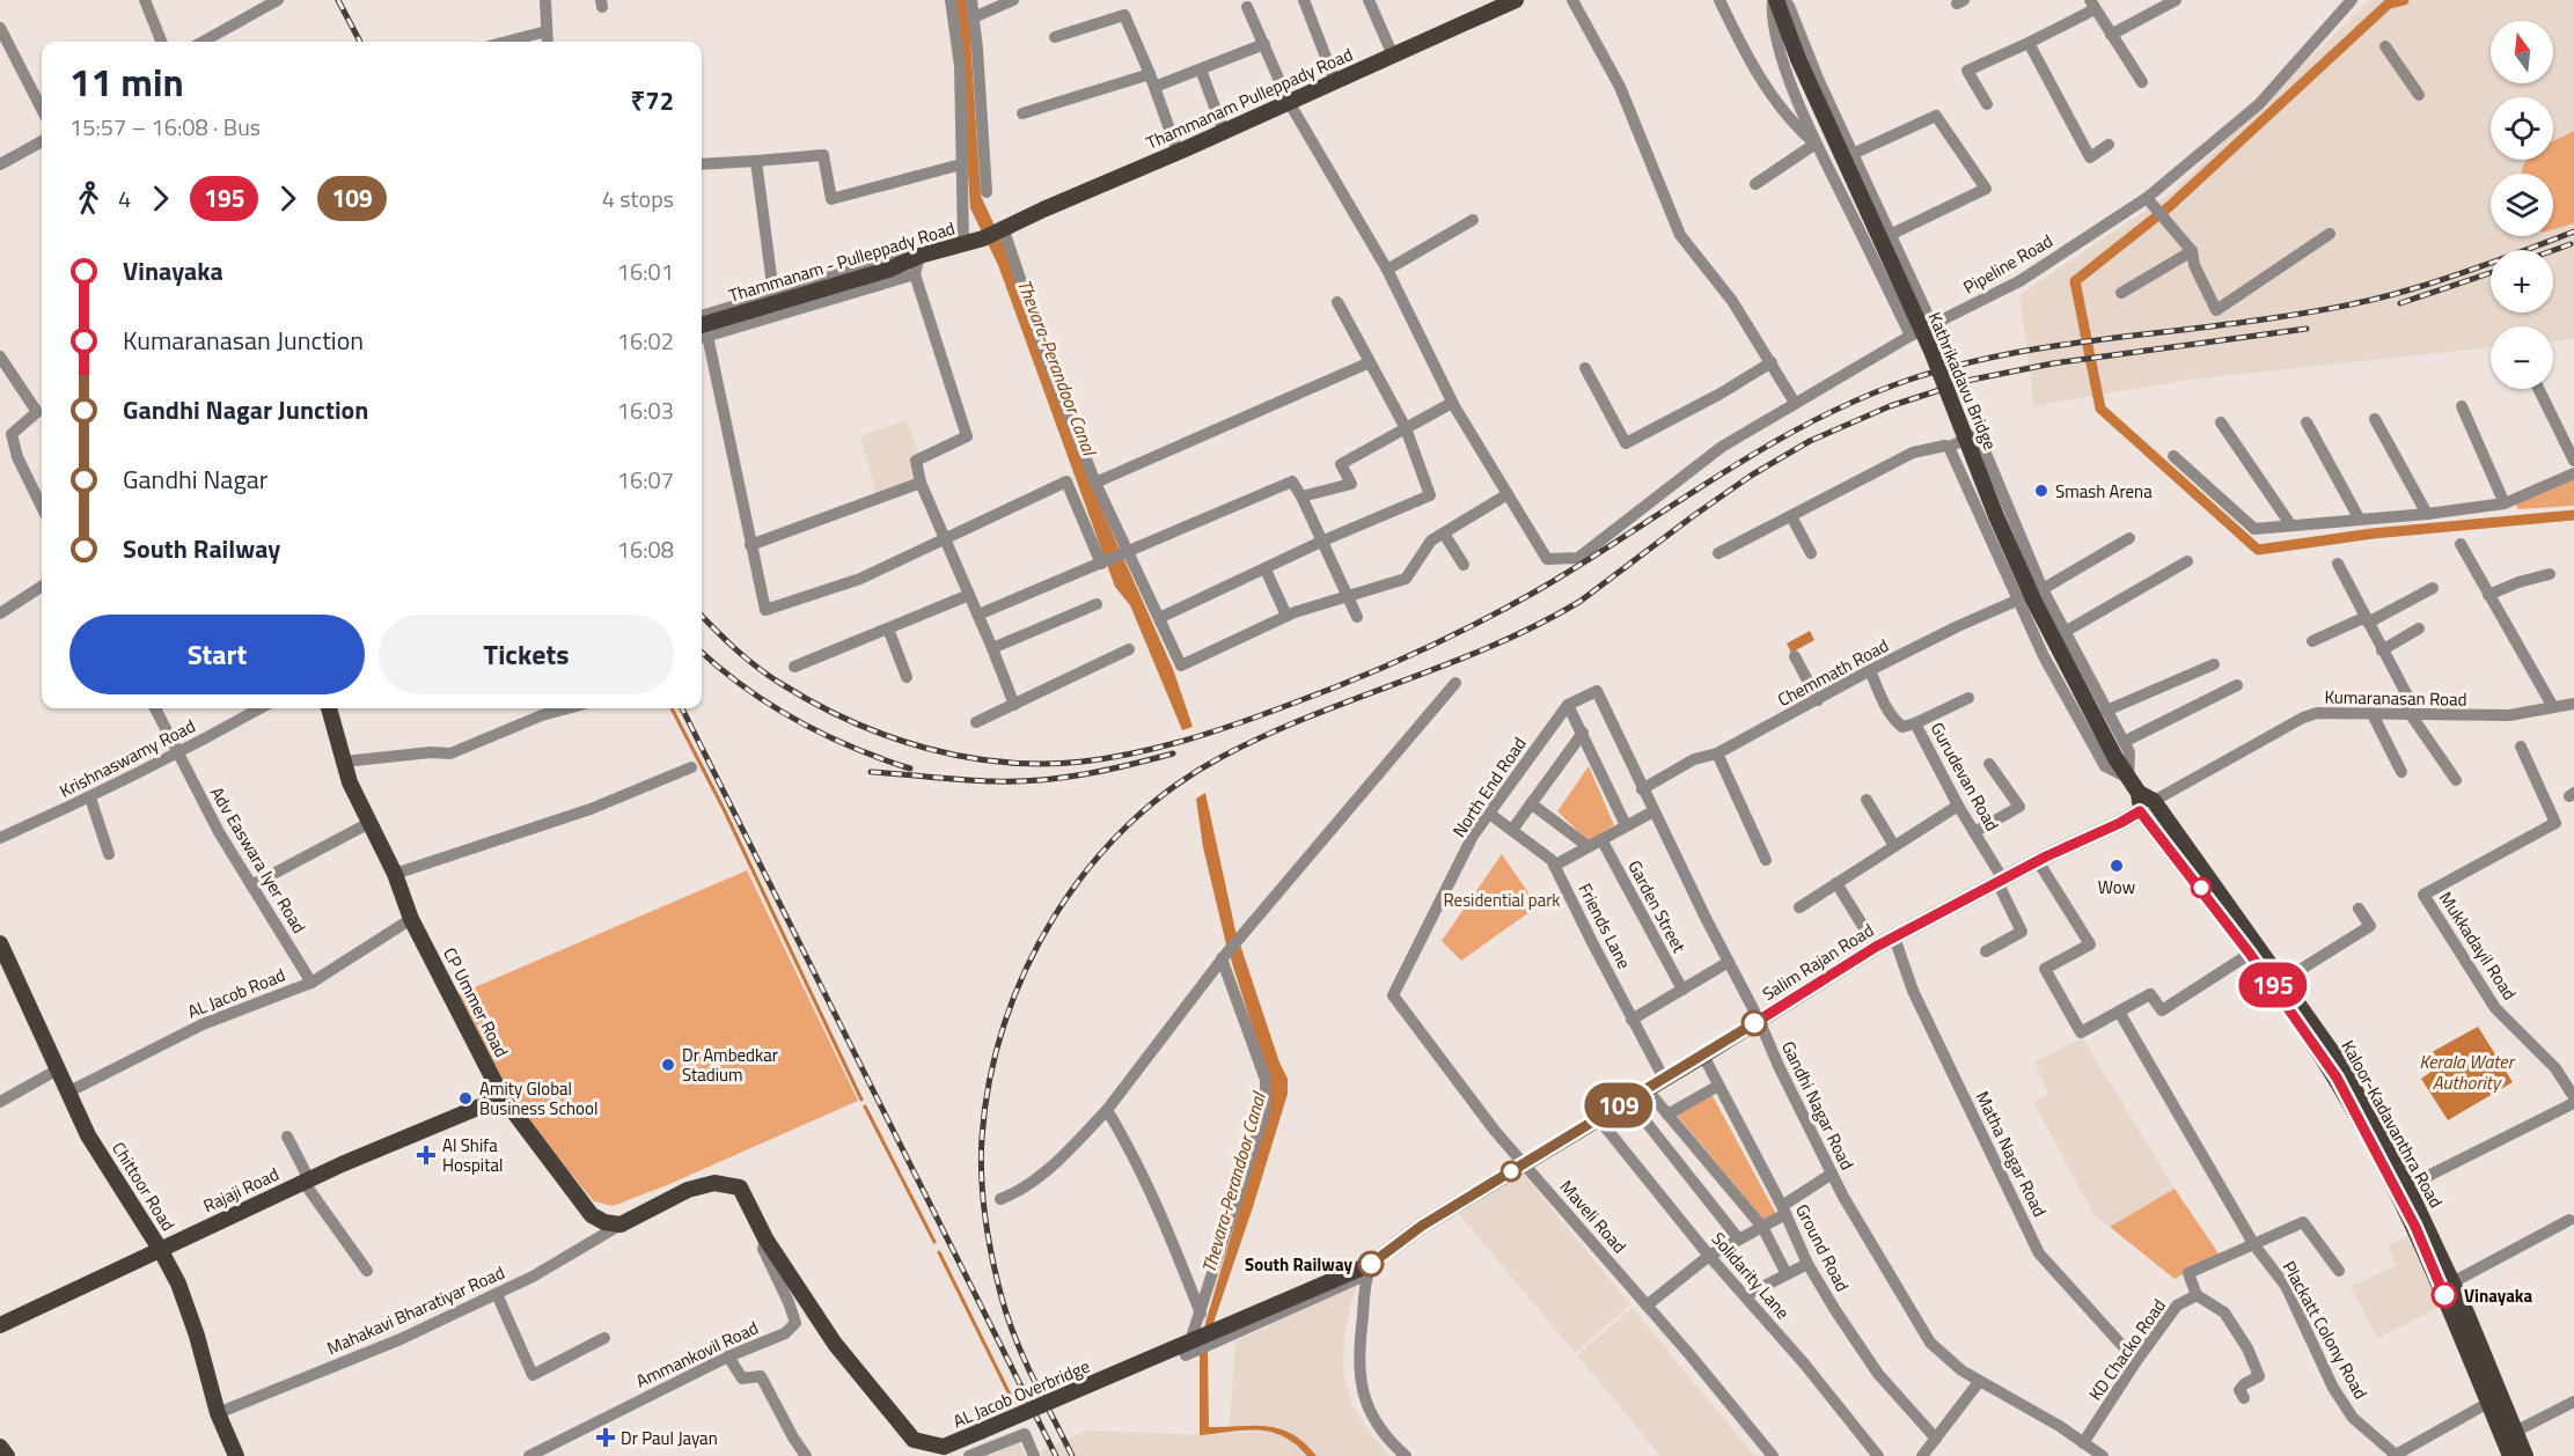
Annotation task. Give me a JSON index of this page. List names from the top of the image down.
{
  "streets": {
    "main road": [
      "Thammanam Pulleppady Road",
      "Thammanam - Pulleppady Road",
      "Kathrikadavu Bridge",
      "Salim Rajan Road",
      "CP Ummer Road",
      "Kaloor-Kadavanthra Road",
      "Chittoor Road",
      "Rajaji Road",
      "AL Jacob Overbridge"
    ],
    "street": [
      "Pipeline Road",
      "Chemmath Road",
      "Kumaranasan Road",
      "Krishnaswamy Road",
      "Gurudevan Road",
      "North End Road",
      "Adv Easwara Iyer Road",
      "Garden Street",
      "Friends Lane",
      "Mukkadayil Road",
      "AL Jacob Road",
      "Gandhi Nagar Road",
      "Matha Nagar Road",
      "Maveli Road",
      "Ground Road",
      "Solidarity Lane",
      "Mahakavi Bharatiyar Road",
      "Plackatt Colony Road",
      "KD Chacko Road",
      "Ammankovil Road"
    ]
  },
  "crossings": [
    ["Thammanam Pulleppady Road", "Thammanam - Pulleppady Road"],
    ["Chemmath Road", "Gurudevan Road"],
    ["Chemmath Road", "Gandhi Nagar Road"],
    ["Kumaranasan Road", "Kaloor-Kadavanthra Road"],
    ["Krishnaswamy Road", "Adv Easwara Iyer Road"],
    ["Gurudevan Road", "Salim Rajan Road"],
    ["North End Road", "Friends Lane"],
    ["North End Road", "Gandhi Nagar Road"],
    ["North End Road", "Maveli Road"],
    ["Adv Easwara Iyer Road", "AL Jacob Road"],
    ["Friends Lane", "Salim Rajan Road"],
    ["Salim Rajan Road", "Gandhi Nagar Road"],
    ["Salim Rajan Road", "Kaloor-Kadavanthra Road"],
    ["Salim Rajan Road", "Matha Nagar Road"],
    ["Salim Rajan Road", "Maveli Road"],
    ["Salim Rajan Road", "Ground Road"],
    ["Salim Rajan Road", "Solidarity Lane"],
    ["Salim Rajan Road", "AL Jacob Overbridge"],
    ["AL Jacob Road", "CP Ummer Road"],
    ["AL Jacob Road", "Chittoor Road"],
    ["CP Ummer Road", "Rajaji Road"],
    ["CP Ummer Road", "Mahakavi Bharatiyar Road"],
    ["Gandhi Nagar Road", "KD Chacko Road"],
    ["Kaloor-Kadavanthra Road", "Plackatt Colony Road"],
    ["Matha Nagar Road", "KD Chacko Road"],
    ["Chittoor Road", "Rajaji Road"],
    ["Chittoor Road", "Mahakavi Bharatiyar Road"],
    ["Ammankovil Road", "AL Jacob Overbridge"]
  ],
  "water": ["Thevara-Perandoor Canal", "Kerala Water Authority"],
  "parks": ["Residential park"],
  "places": {
    "other": [
      "Smash Arena",
      "Wow",
      "Dr Ambedkar Stadium",
      "Amity Global Business School",
      "South Railway",
      "Vinayaka"
    ],
    "health": ["Al Shifa Hospital", "Dr Paul Jayan"]
  },
  "lines": ["bus line 195", "bus line 109"],
  "north": "top",
  "page": {
    "on_map": ["195", "109"],
    "map_buttons": ["+", "−"],
    "heading": ["11 min", "15:57 – 16:08 · Bus", "₹72"],
    "legs": [
      "4",
      "195",
      "109",
      "4 stops"
    ],
    "list": [
      {
        "name": "Vinayaka",
        "value": "16:01"
      },
      {
        "name": "Kumaranasan Junction",
        "value": "16:02"
      },
      {
        "name": "Gandhi Nagar Junction",
        "value": "16:03"
      },
      {
        "name": "Gandhi Nagar",
        "value": "16:07"
      },
      {
        "name": "South Railway",
        "value": "16:08"
      }
    ],
    "buttons": ["Start", "Tickets"]
  }
}
